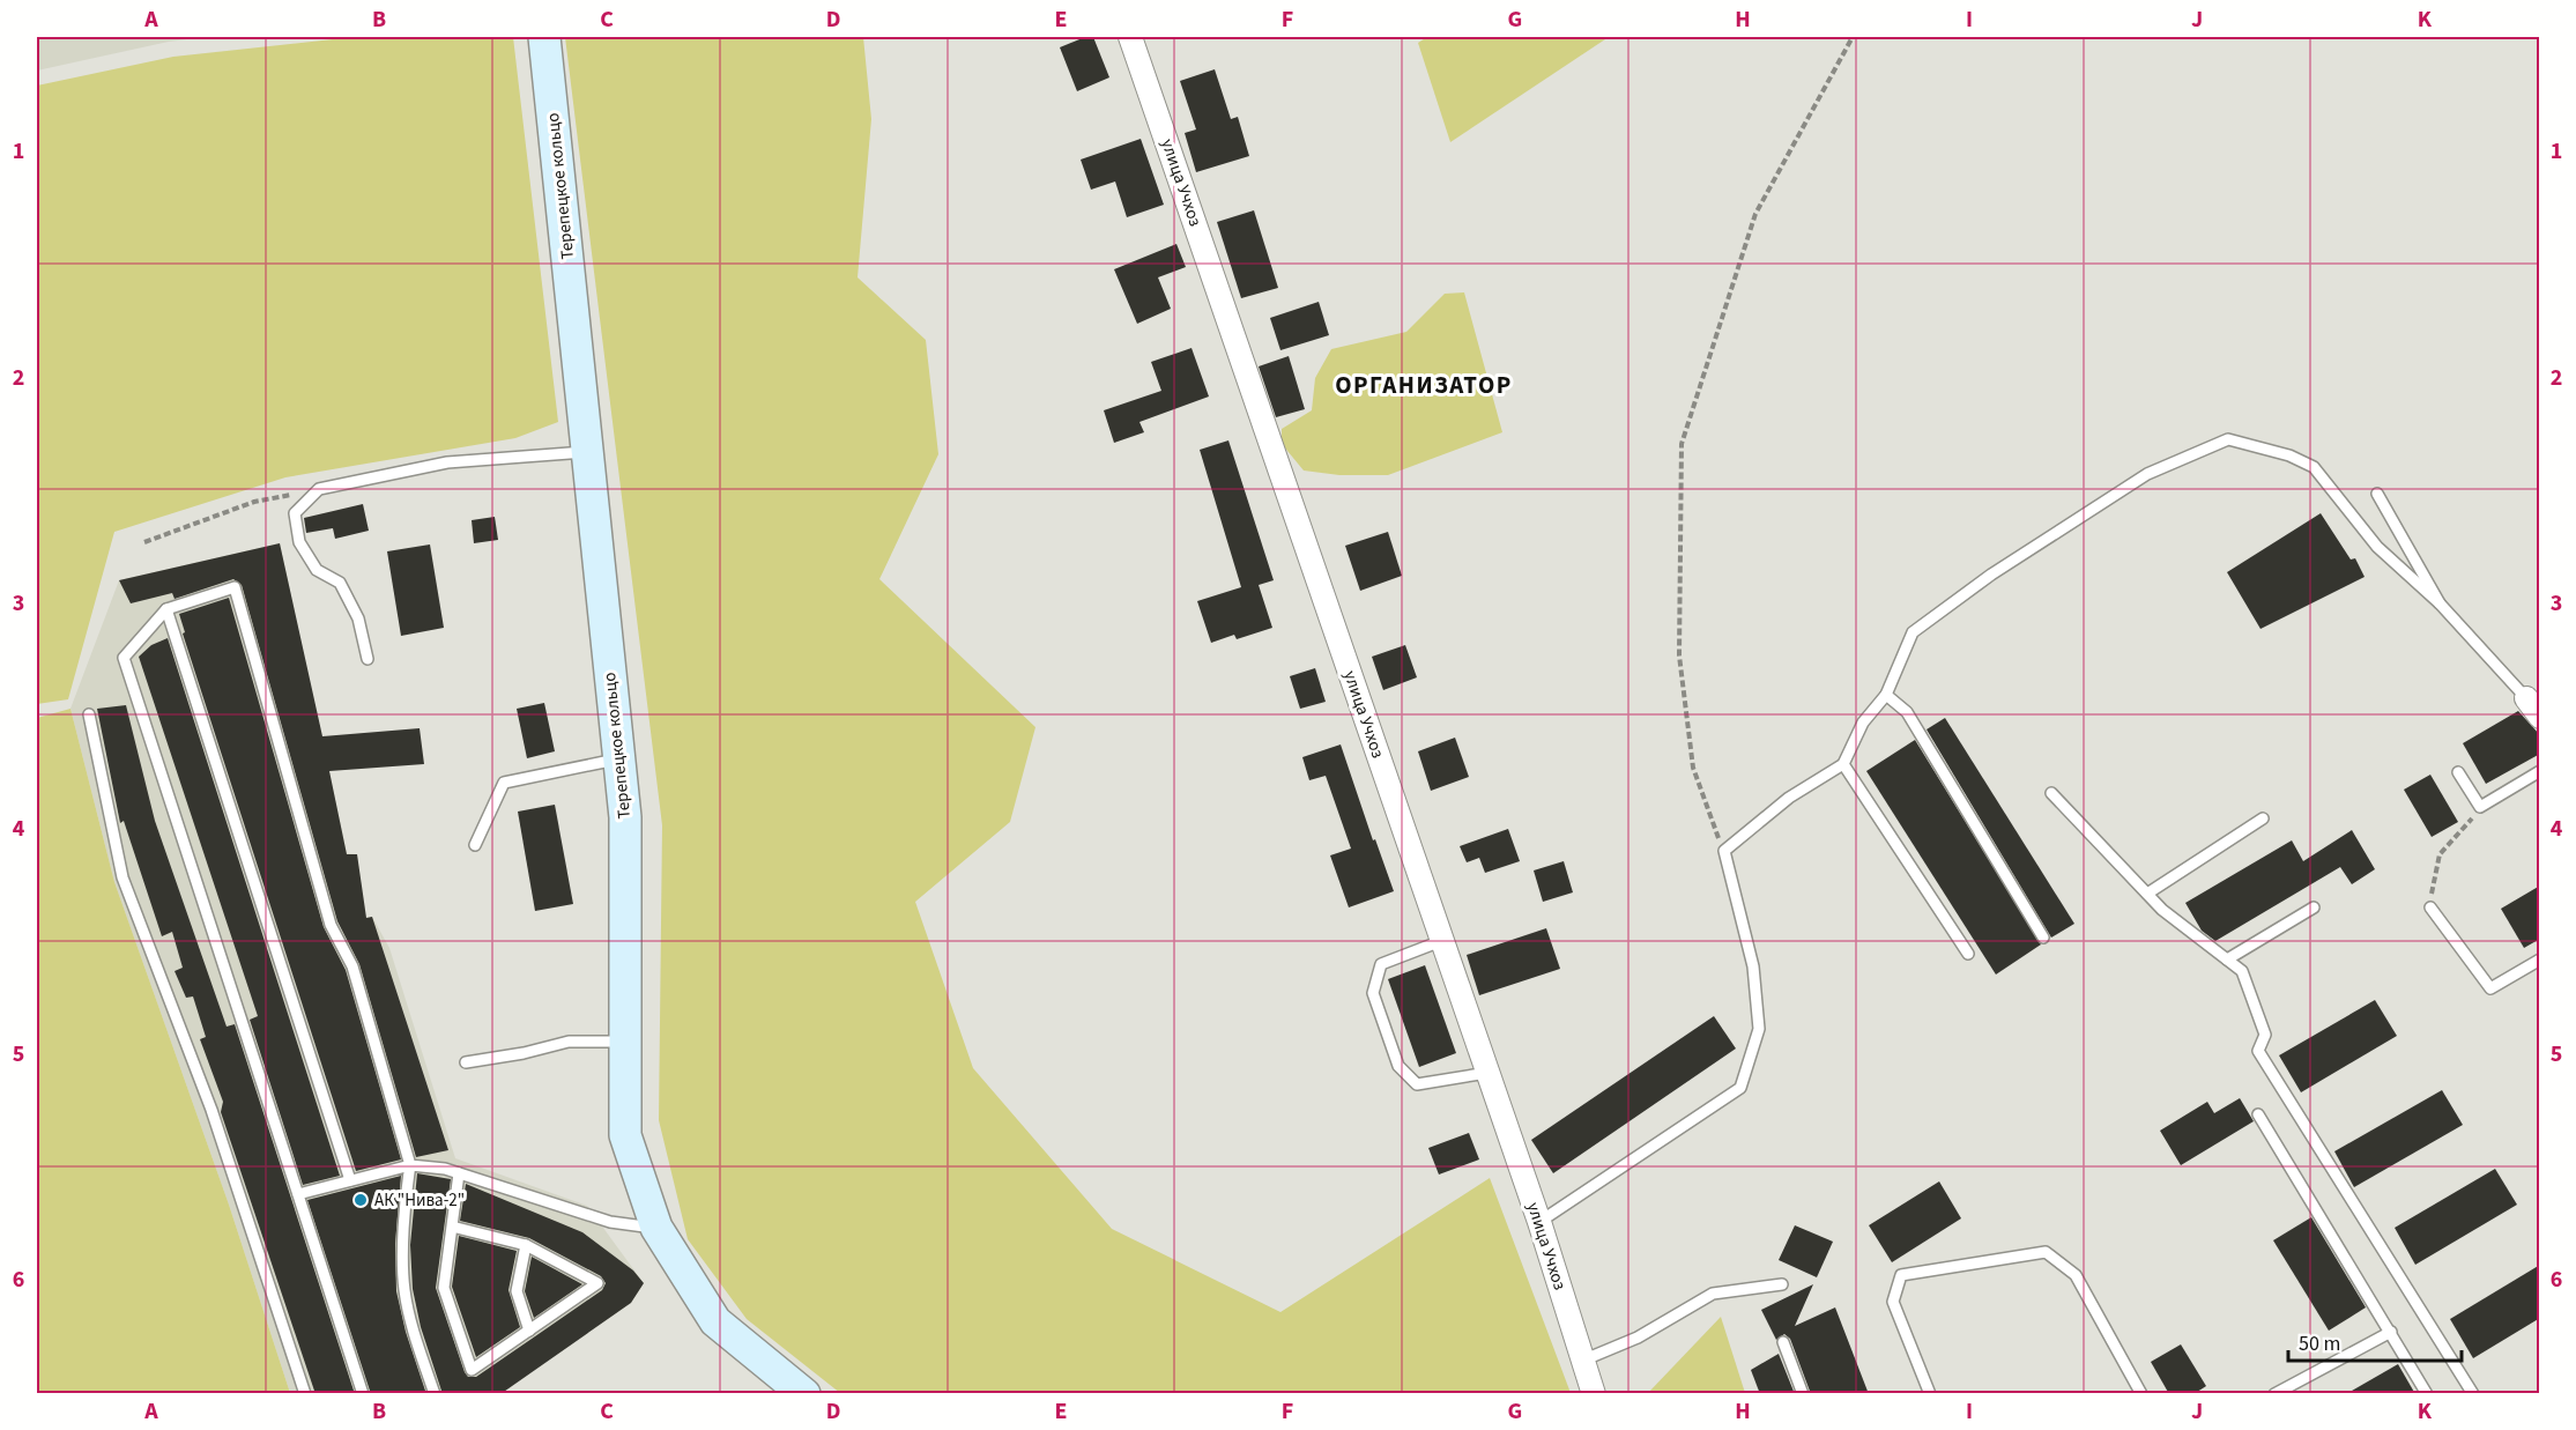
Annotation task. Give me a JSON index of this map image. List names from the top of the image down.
{
  "streets": {
    "street": ["улица Учхоз", "Терепецкое кольцо"]
  },
  "districts": ["ОРГАНИЗАТОР"],
  "places": ["АК \"Нива-2\""],
  "scale_bar": "50 m",
  "grid": {
    "columns": [
      "A",
      "B",
      "C",
      "D",
      "E",
      "F",
      "G",
      "H",
      "I",
      "J",
      "K"
    ],
    "rows": [
      "1",
      "2",
      "3",
      "4",
      "5",
      "6"
    ]
  }
}
